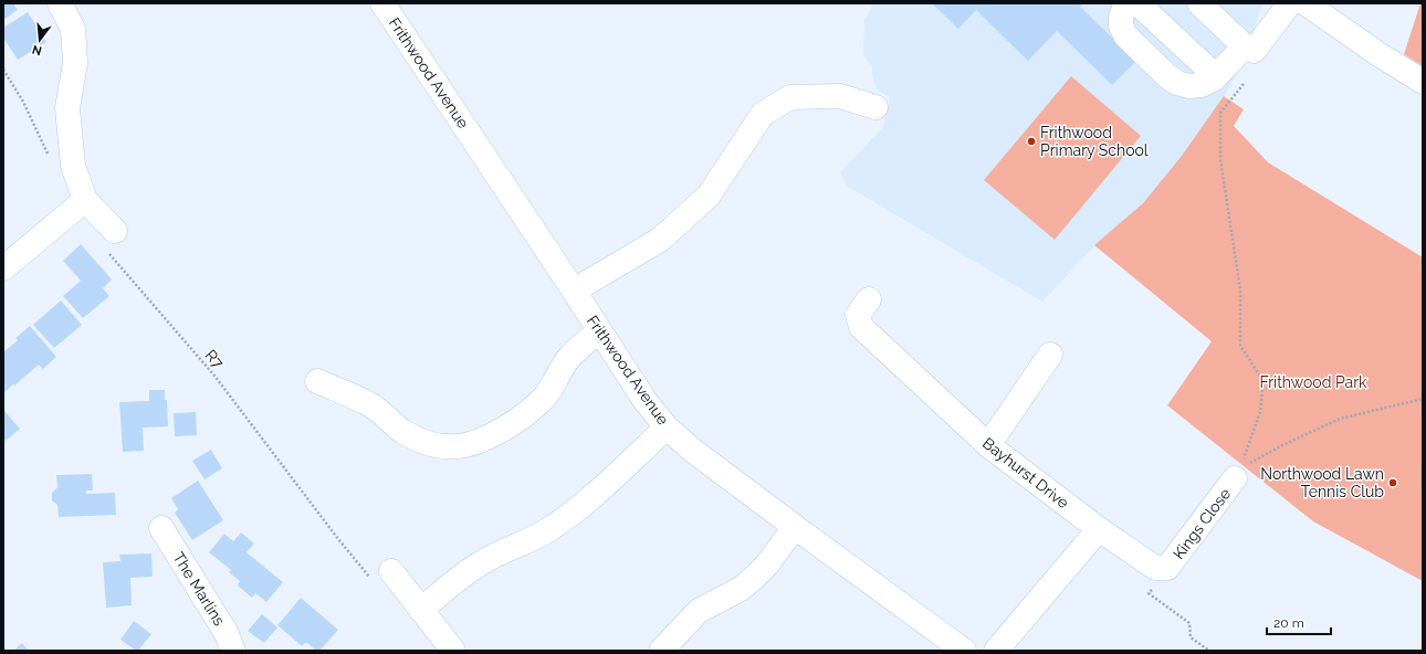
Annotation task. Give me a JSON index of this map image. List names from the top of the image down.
{
  "streets": {
    "street": [
      "Frithwood Avenue",
      "Bayhurst Drive",
      "Kings Close",
      "The Marlins"
    ],
    "path": ["R7"]
  },
  "crossings": [
    ["Bayhurst Drive", "Kings Close"]
  ],
  "parks": ["Frithwood Park"],
  "places": ["Frithwood Primary School", "Northwood Lawn Tennis Club"],
  "scale_bar": "20 m",
  "north": "bottom"
}
